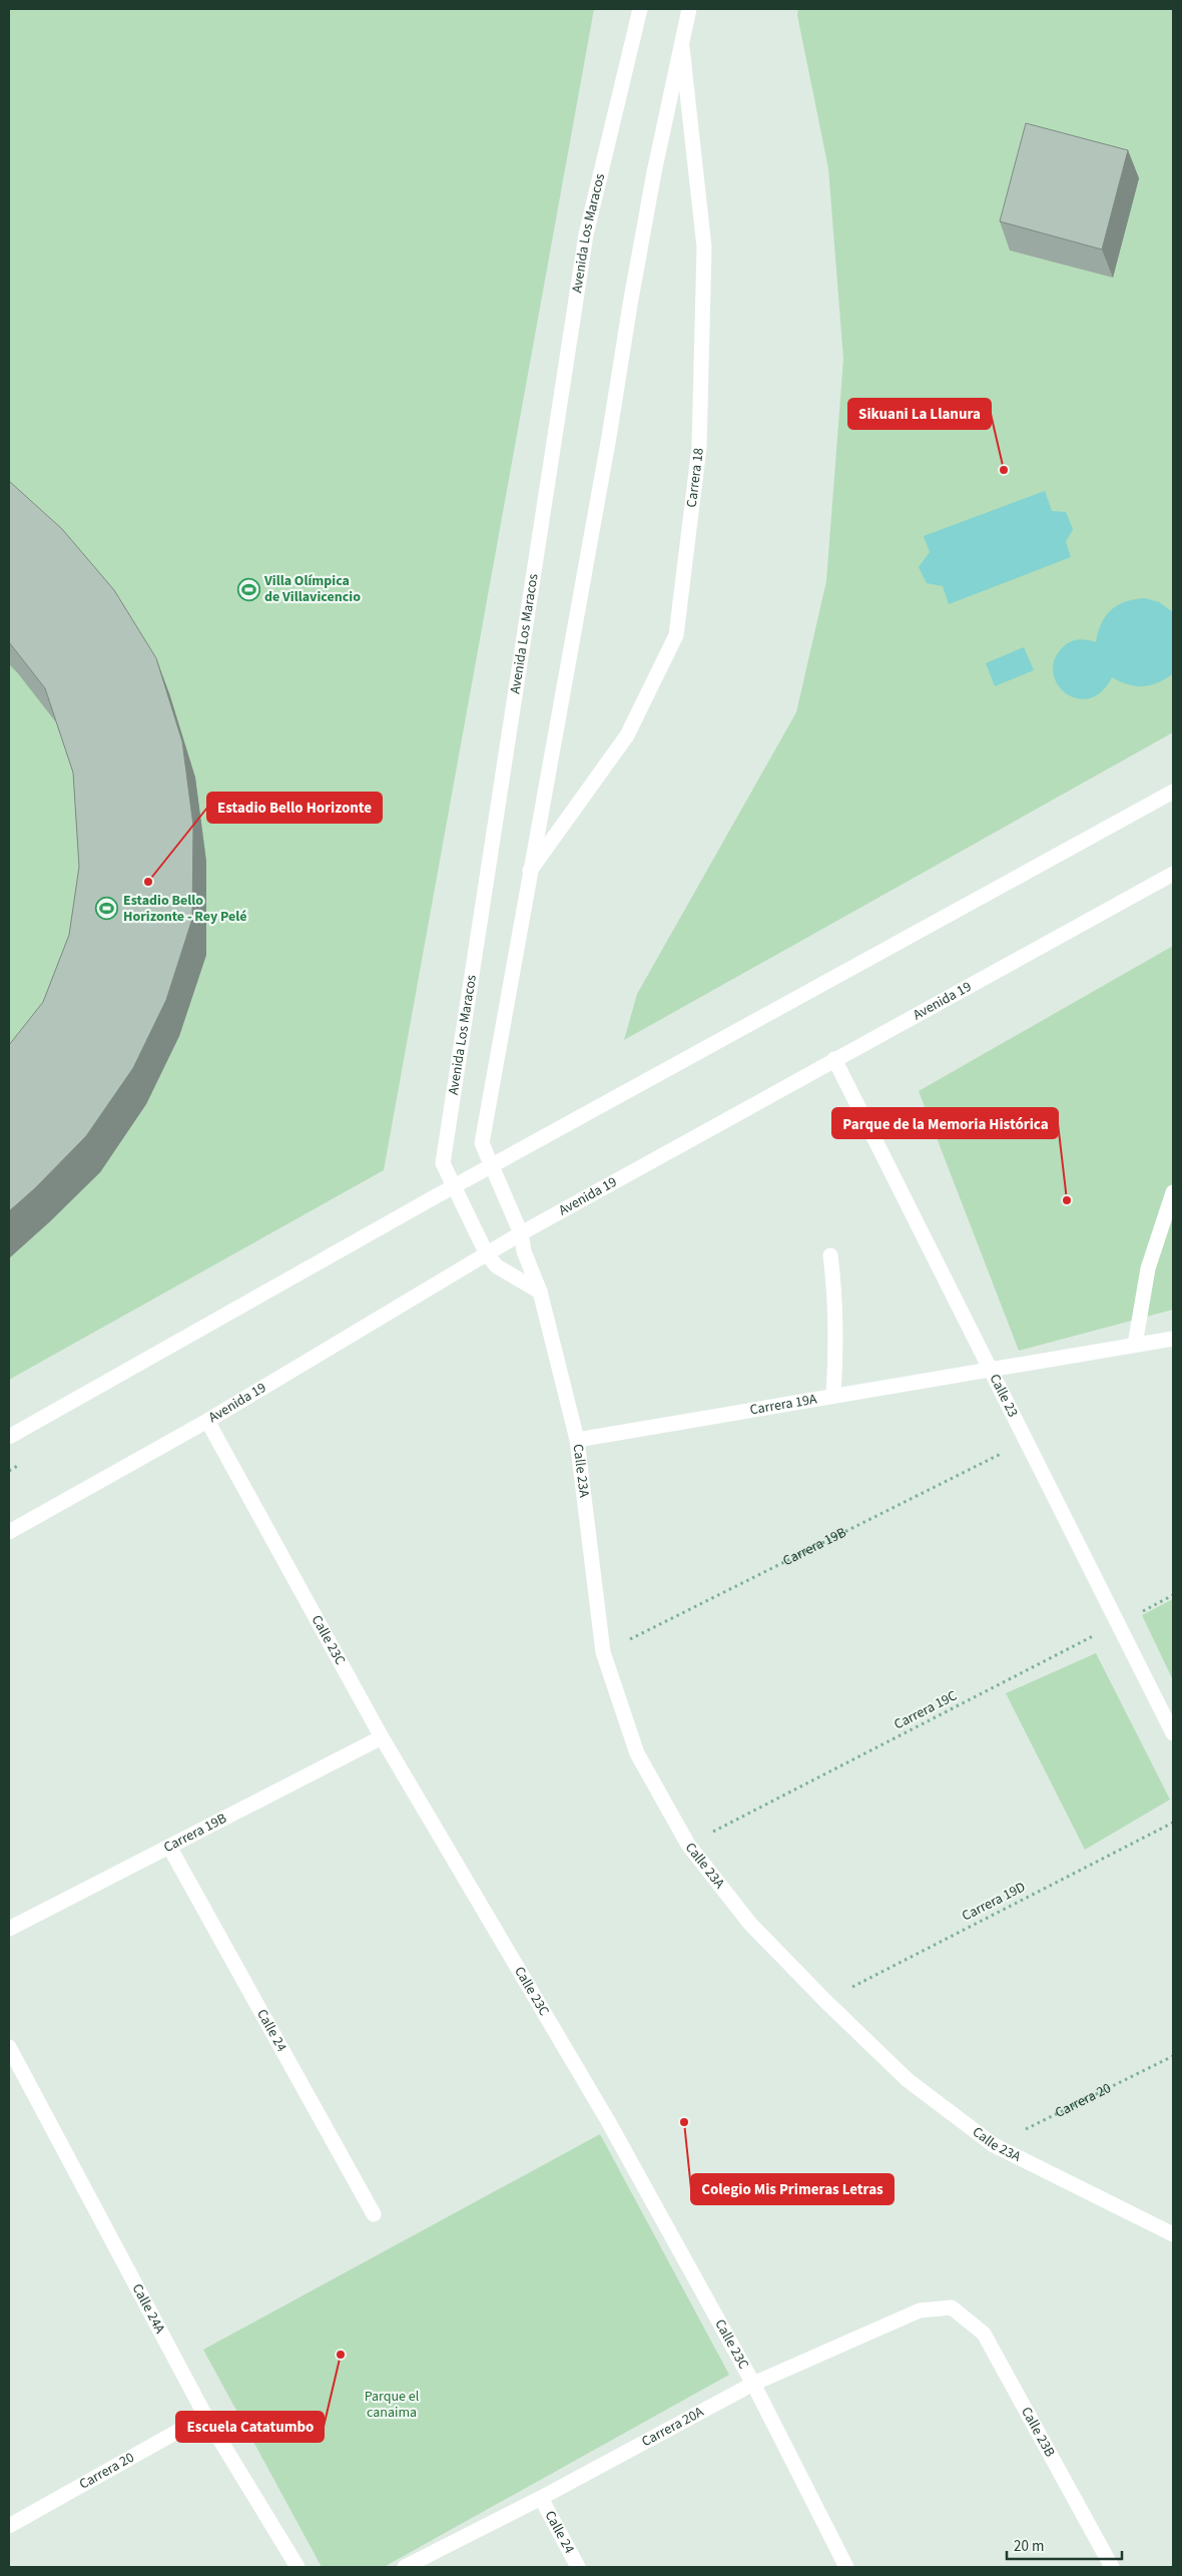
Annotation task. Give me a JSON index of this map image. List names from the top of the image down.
{
  "streets": {
    "street": [
      "Avenida Los Maracos",
      "Carrera 18",
      "Avenida 19",
      "Calle 23",
      "Carrera 19A",
      "Calle 23A",
      "Carrera 19B",
      "Calle 23C",
      "Calle 24",
      "Carrera 20",
      "Calle 24A",
      "Carrera 20A",
      "Calle 23B"
    ],
    "path": ["Carrera 19C", "Carrera 19D"]
  },
  "crossings": [
    ["Avenida Los Maracos", "Avenida 19"],
    ["Avenida 19", "Calle 23"],
    ["Avenida 19", "Calle 23A"],
    ["Avenida 19", "Calle 23C"],
    ["Calle 23", "Carrera 19A"],
    ["Calle 23", "Carrera 19B"],
    ["Calle 23", "Carrera 19C"],
    ["Carrera 19A", "Calle 23A"],
    ["Calle 23A", "Carrera 19B"],
    ["Calle 23A", "Carrera 19C"],
    ["Calle 23A", "Carrera 19D"],
    ["Calle 23A", "Carrera 20"],
    ["Carrera 19B", "Calle 23C"],
    ["Carrera 19B", "Calle 24"],
    ["Calle 23C", "Carrera 20A"],
    ["Calle 24", "Carrera 20A"],
    ["Carrera 20", "Calle 24A"],
    ["Carrera 20A", "Calle 23B"]
  ],
  "parks": ["Parque el canaima"],
  "places": {
    "other": [
      "Sikuani La Llanura",
      "Estadio Bello Horizonte",
      "Parque de la Memoria Histórica",
      "Colegio Mis Primeras Letras",
      "Escuela Catatumbo"
    ],
    "sports": ["Villa Olímpica de Villavicencio", "Estadio Bello Horizonte - Rey Pelé"]
  },
  "scale_bar": "20 m"
}
